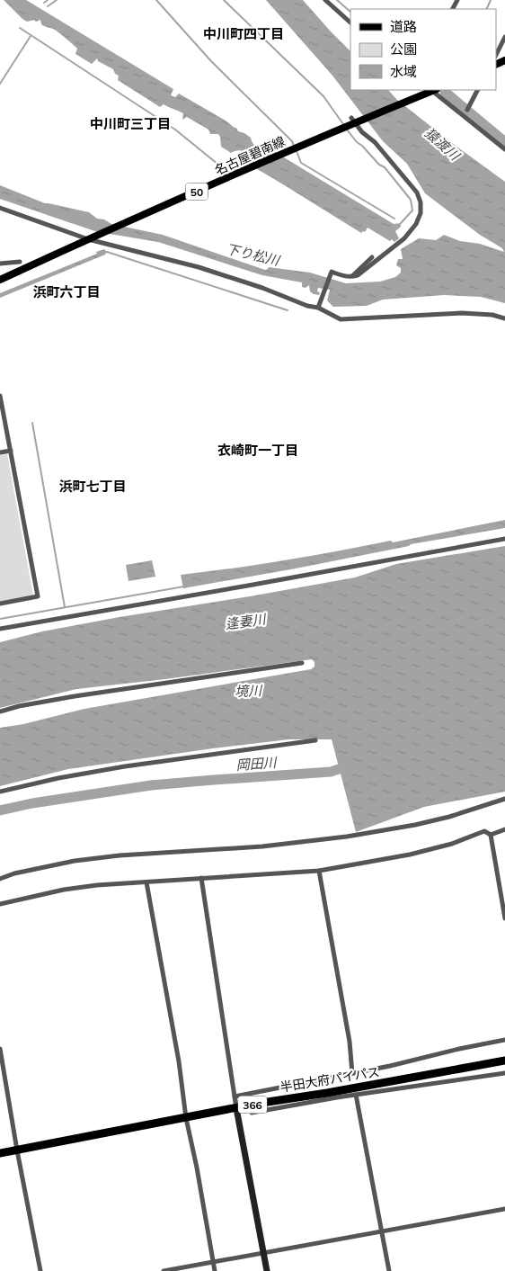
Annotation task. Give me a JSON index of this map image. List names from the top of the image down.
{
  "streets": {
    "highway": ["半田大府パイパス", "366"],
    "main road": ["名古屋碧南線", "50"]
  },
  "districts": [
    "中川町四丁目",
    "中川町三丁目",
    "浜町六丁目",
    "衣崎町一丁目",
    "浜町七丁目"
  ],
  "water": [
    "猿渡川",
    "下り松川",
    "逢妻川",
    "境川",
    "岡田川"
  ],
  "legend": ["道路", "公園", "水域"]
}
